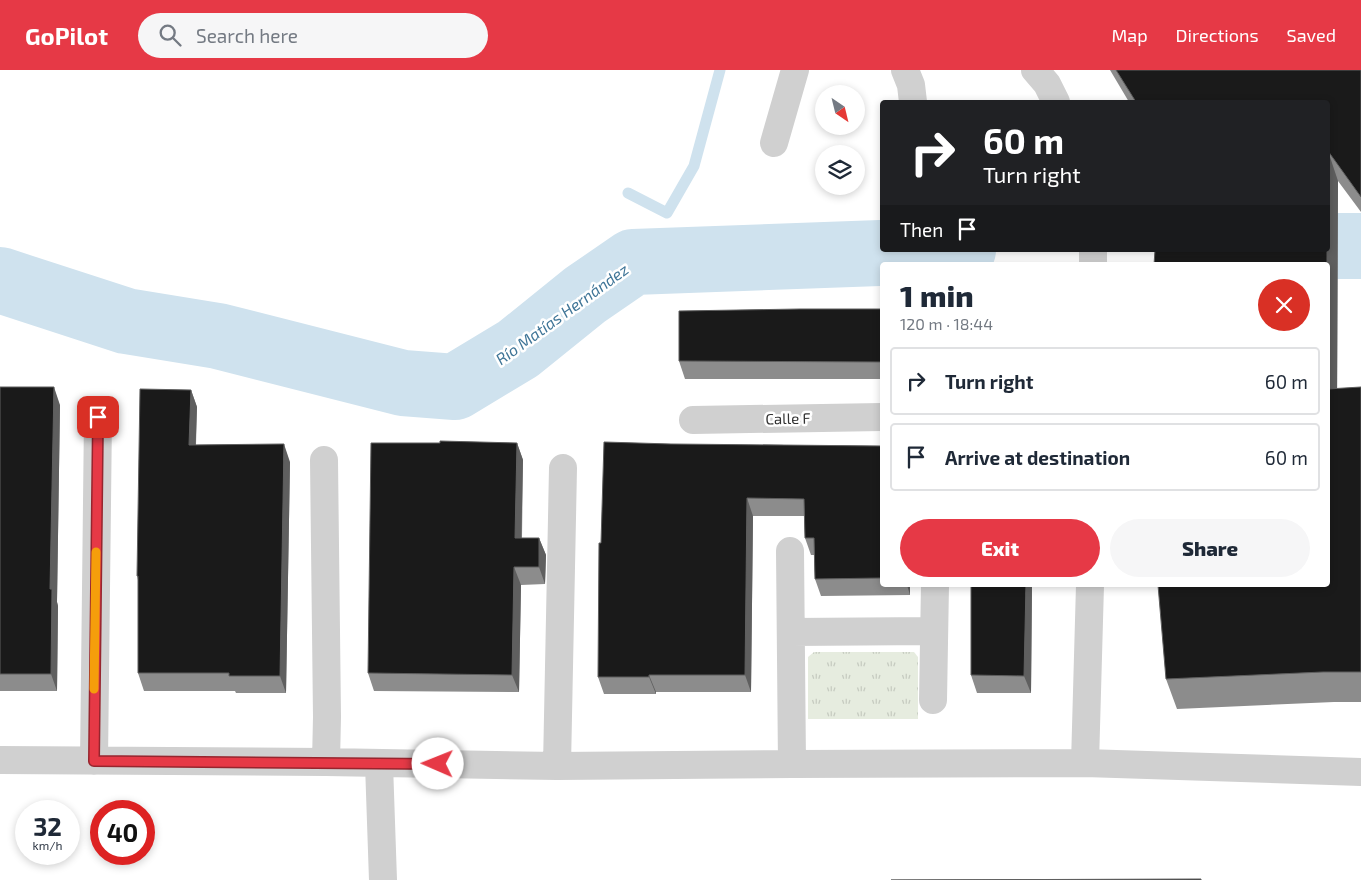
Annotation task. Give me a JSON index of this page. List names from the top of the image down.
{
  "streets": {
    "street": ["Calle F"]
  },
  "water": ["Río Matías Hernández"],
  "north": "bottom right",
  "page": {
    "header": "GoPilot",
    "search": "Search here",
    "nav": ["Map", "Directions", "Saved"],
    "turn": ["60 m", "Turn right"],
    "then": "Then",
    "heading": ["1 min", "120 m · 18:44"],
    "list": [
      {
        "name": "Turn right",
        "value": "60 m"
      },
      {
        "name": "Arrive at destination",
        "value": "60 m"
      }
    ],
    "buttons": ["Exit", "Share"],
    "speed": "32 km/h",
    "limit": "40"
  }
}
